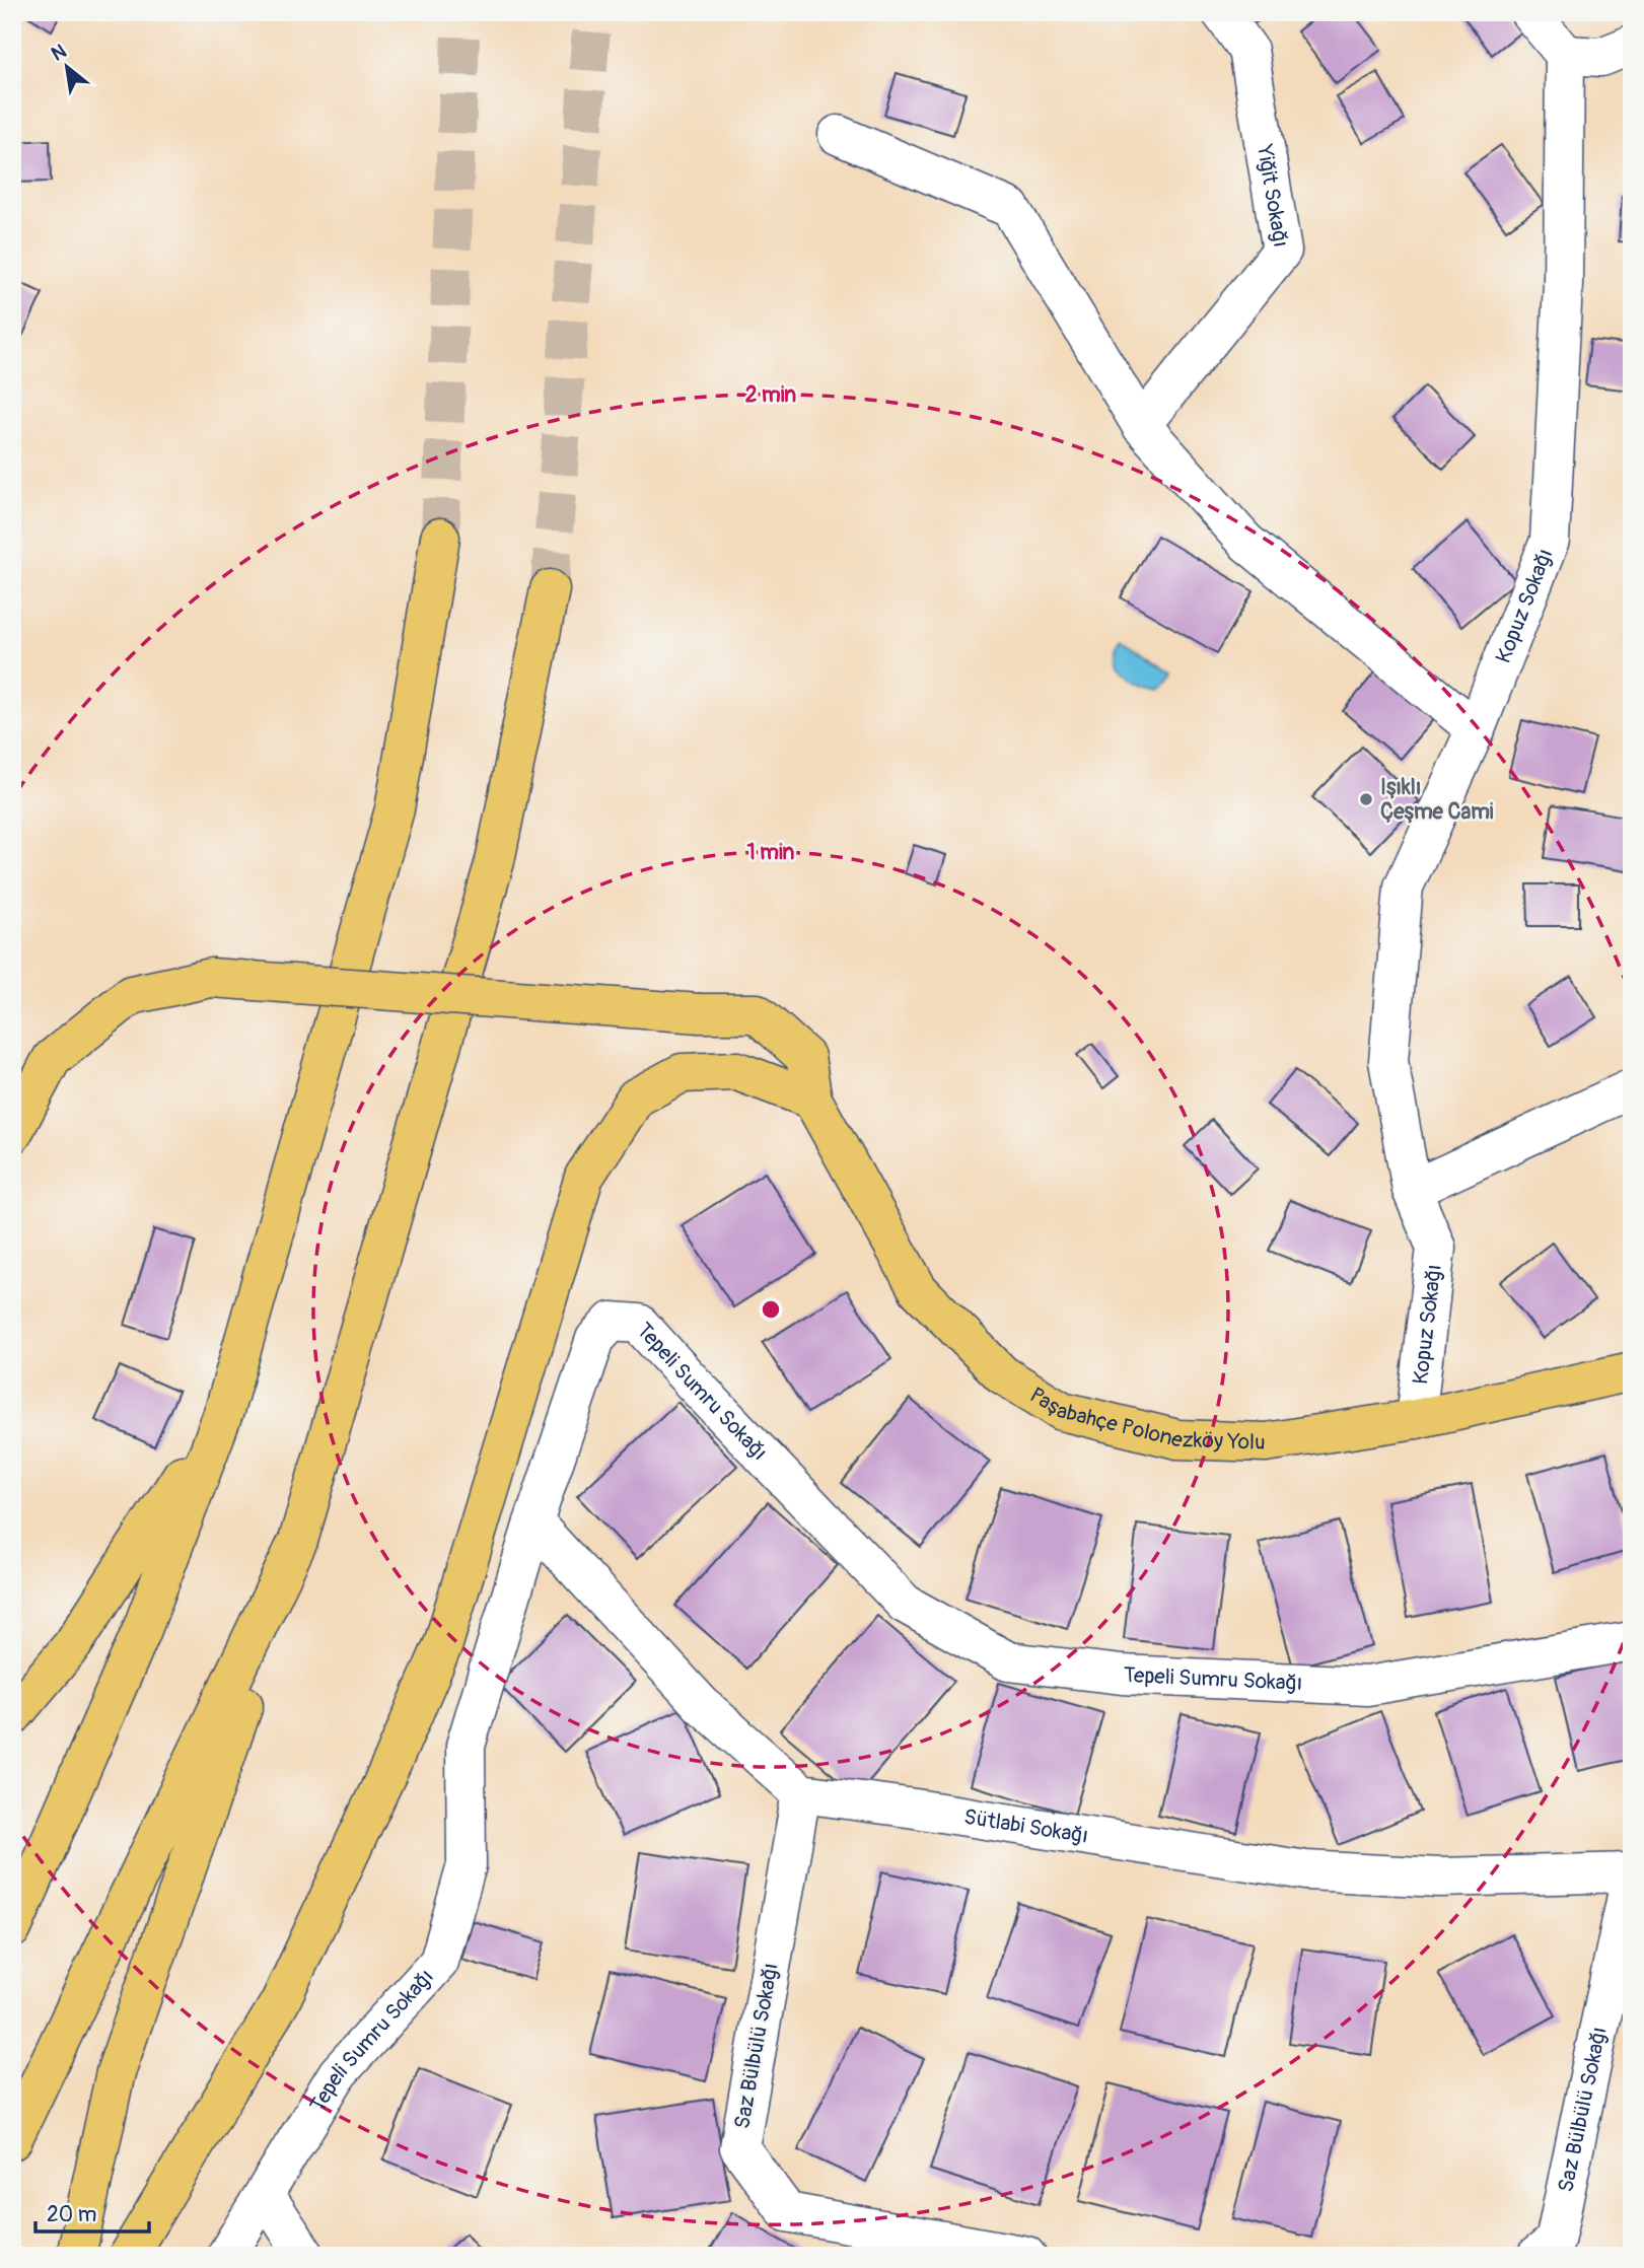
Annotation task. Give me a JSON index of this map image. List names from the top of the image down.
{
  "streets": {
    "main road": ["Paşabahçe Polonezköy Yolu"],
    "street": [
      "Yiğit Sokağı",
      "Kopuz Sokağı",
      "Tepeli Sumru Sokağı",
      "Sütlabi Sokağı",
      "Saz Bülbülü Sokağı"
    ]
  },
  "crossings": [
    ["Kopuz Sokağı", "Paşabahçe Polonezköy Yolu"],
    ["Sütlabi Sokağı", "Saz Bülbülü Sokağı"]
  ],
  "places": ["Işıklı Çeşme Cami"],
  "scale_bar": "20 m",
  "north": "top left",
  "rings": ["2 min", "1 min"]
}
